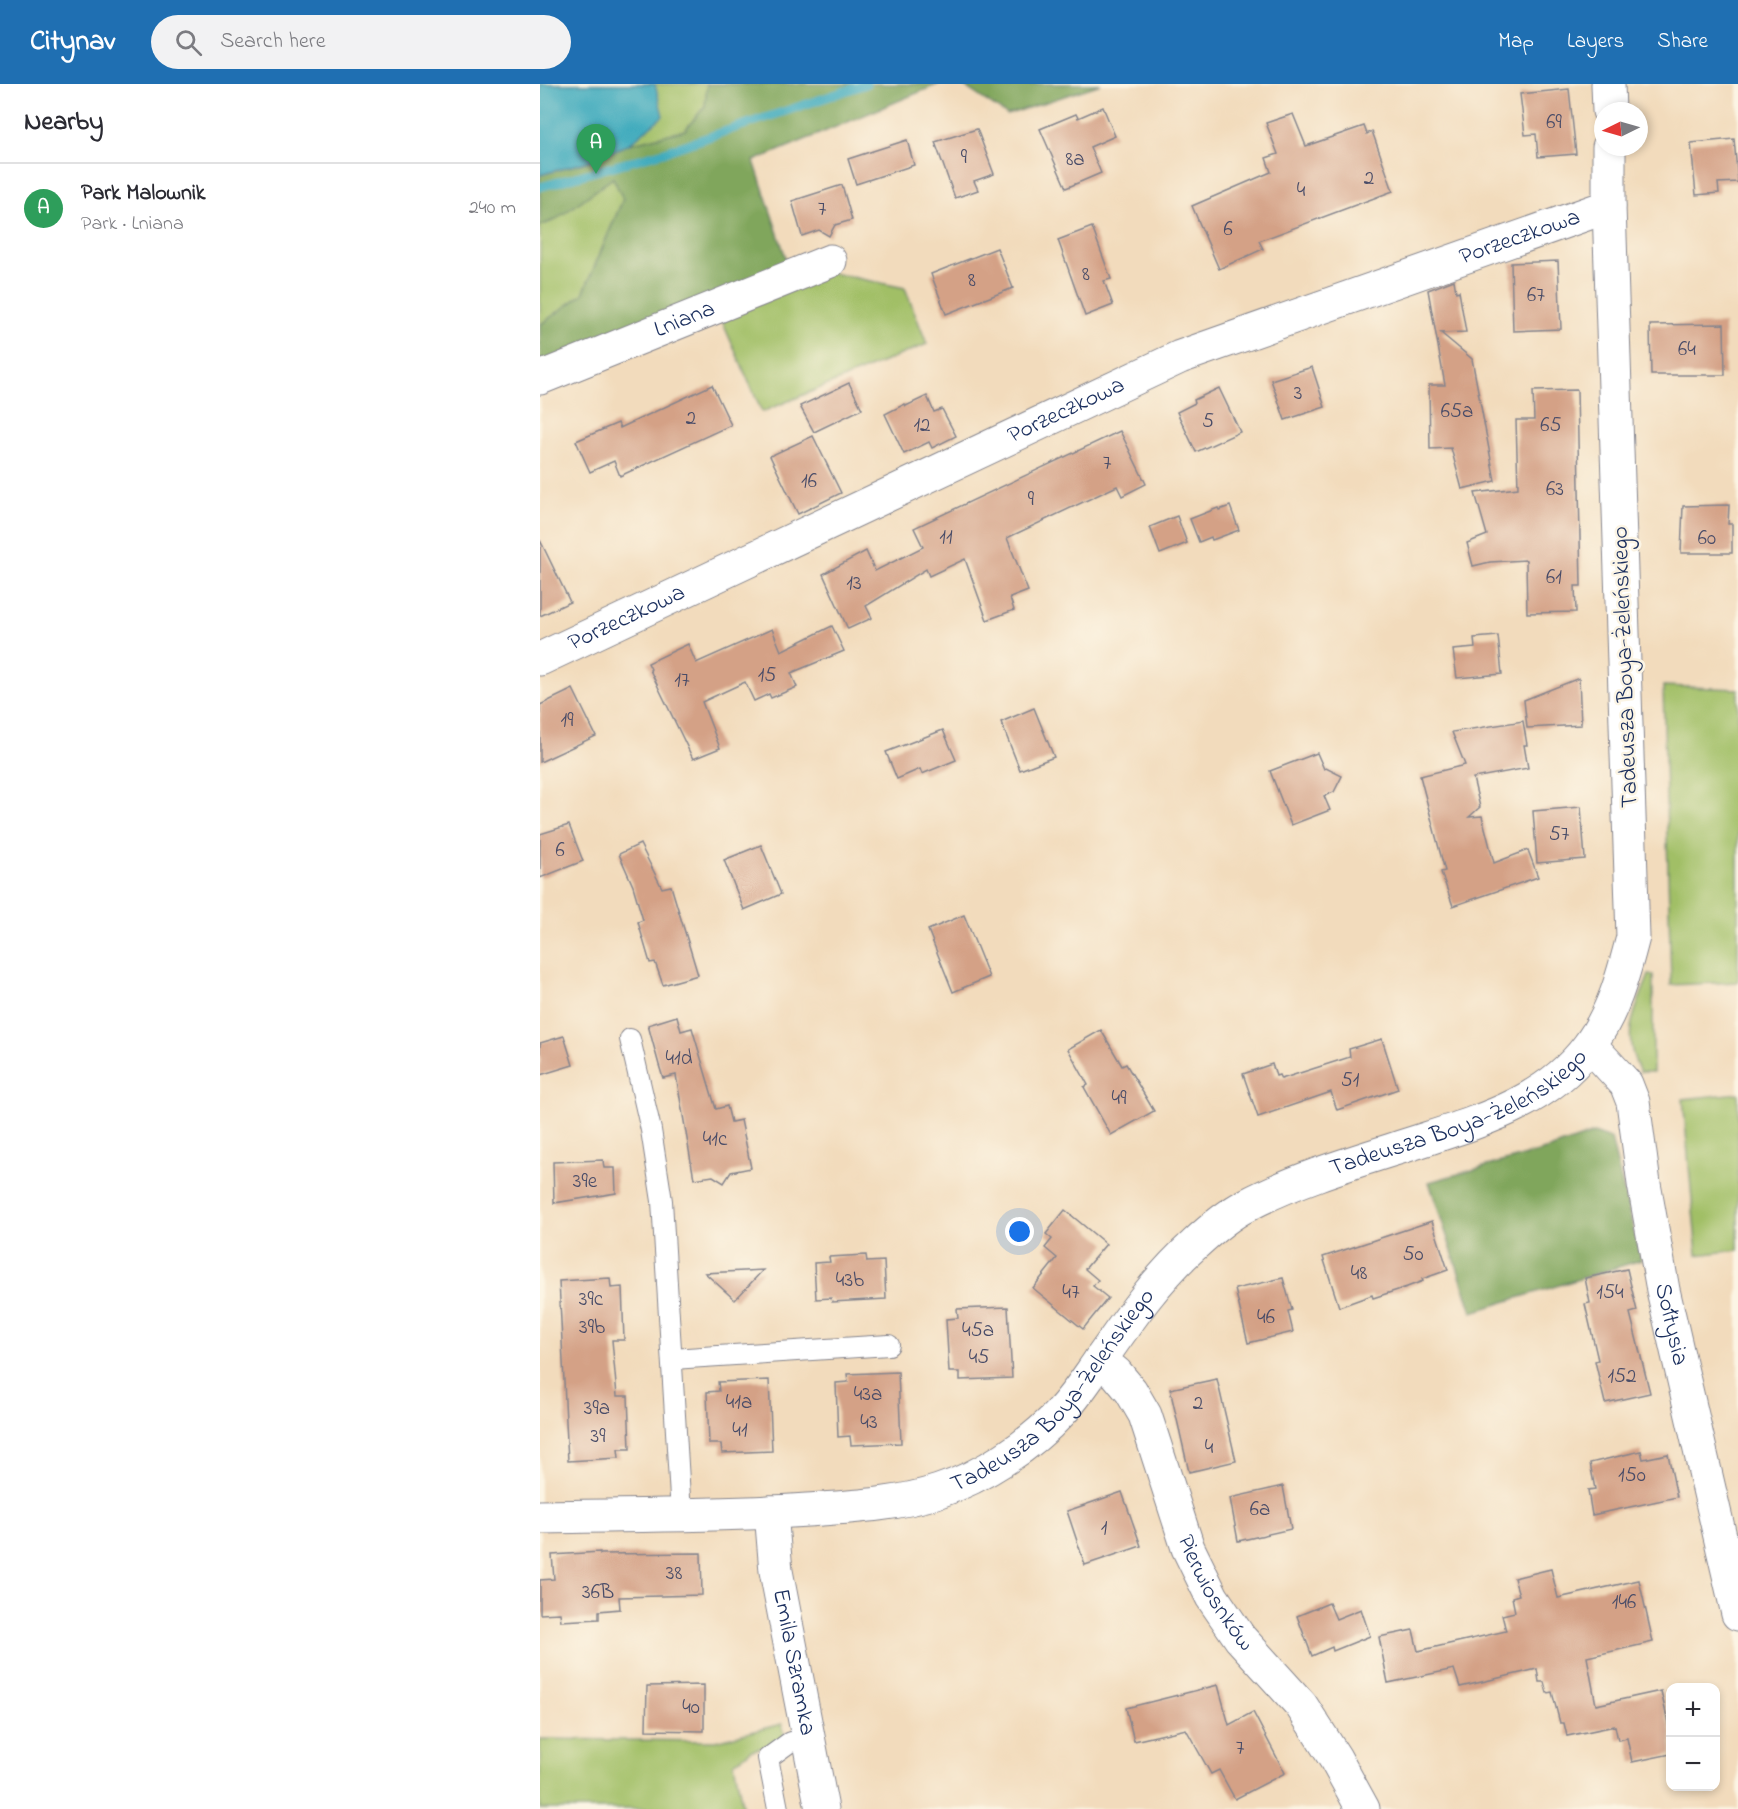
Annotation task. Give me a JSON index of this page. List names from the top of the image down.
{
  "streets": {
    "street": [
      "Porzeczkowa",
      "Lniana",
      "Tadeusza Boya-Żeleńskiego",
      "Sołtysia",
      "Pierwiosnków",
      "Emila Szramka"
    ]
  },
  "crossings": [
    ["Porzeczkowa", "Tadeusza Boya-Żeleńskiego"],
    ["Tadeusza Boya-Żeleńskiego", "Sołtysia"],
    ["Tadeusza Boya-Żeleńskiego", "Pierwiosnków"],
    ["Tadeusza Boya-Żeleńskiego", "Emila Szramka"]
  ],
  "house_numbers": [
    "69",
    "9",
    "8a",
    "2",
    "4",
    "7",
    "6",
    "8",
    "8",
    "67",
    "64",
    "3",
    "65a",
    "2",
    "5",
    "12",
    "65",
    "7",
    "16",
    "63",
    "9",
    "11",
    "60",
    "61",
    "13",
    "15",
    "17",
    "19",
    "57",
    "6",
    "41d",
    "51",
    "49",
    "41c",
    "39e",
    "50",
    "48",
    "43b",
    "47",
    "154",
    "39c",
    "46",
    "39b",
    "45a",
    "45",
    "152",
    "43a",
    "41a",
    "2",
    "39a",
    "43",
    "41",
    "39",
    "4",
    "150",
    "6a",
    "1",
    "38",
    "36B",
    "146",
    "40",
    "7"
  ],
  "north": "left",
  "page": {
    "header": "Citynav",
    "search": "Search here",
    "nav": ["Map", "Layers", "Share"],
    "heading": "Nearby",
    "pins": "A",
    "list": [
      {
        "mark": "A",
        "name": "Park Malownik",
        "note": "Park · Lniana",
        "value": "240 m"
      }
    ],
    "map_buttons": ["+", "−"]
  }
}
